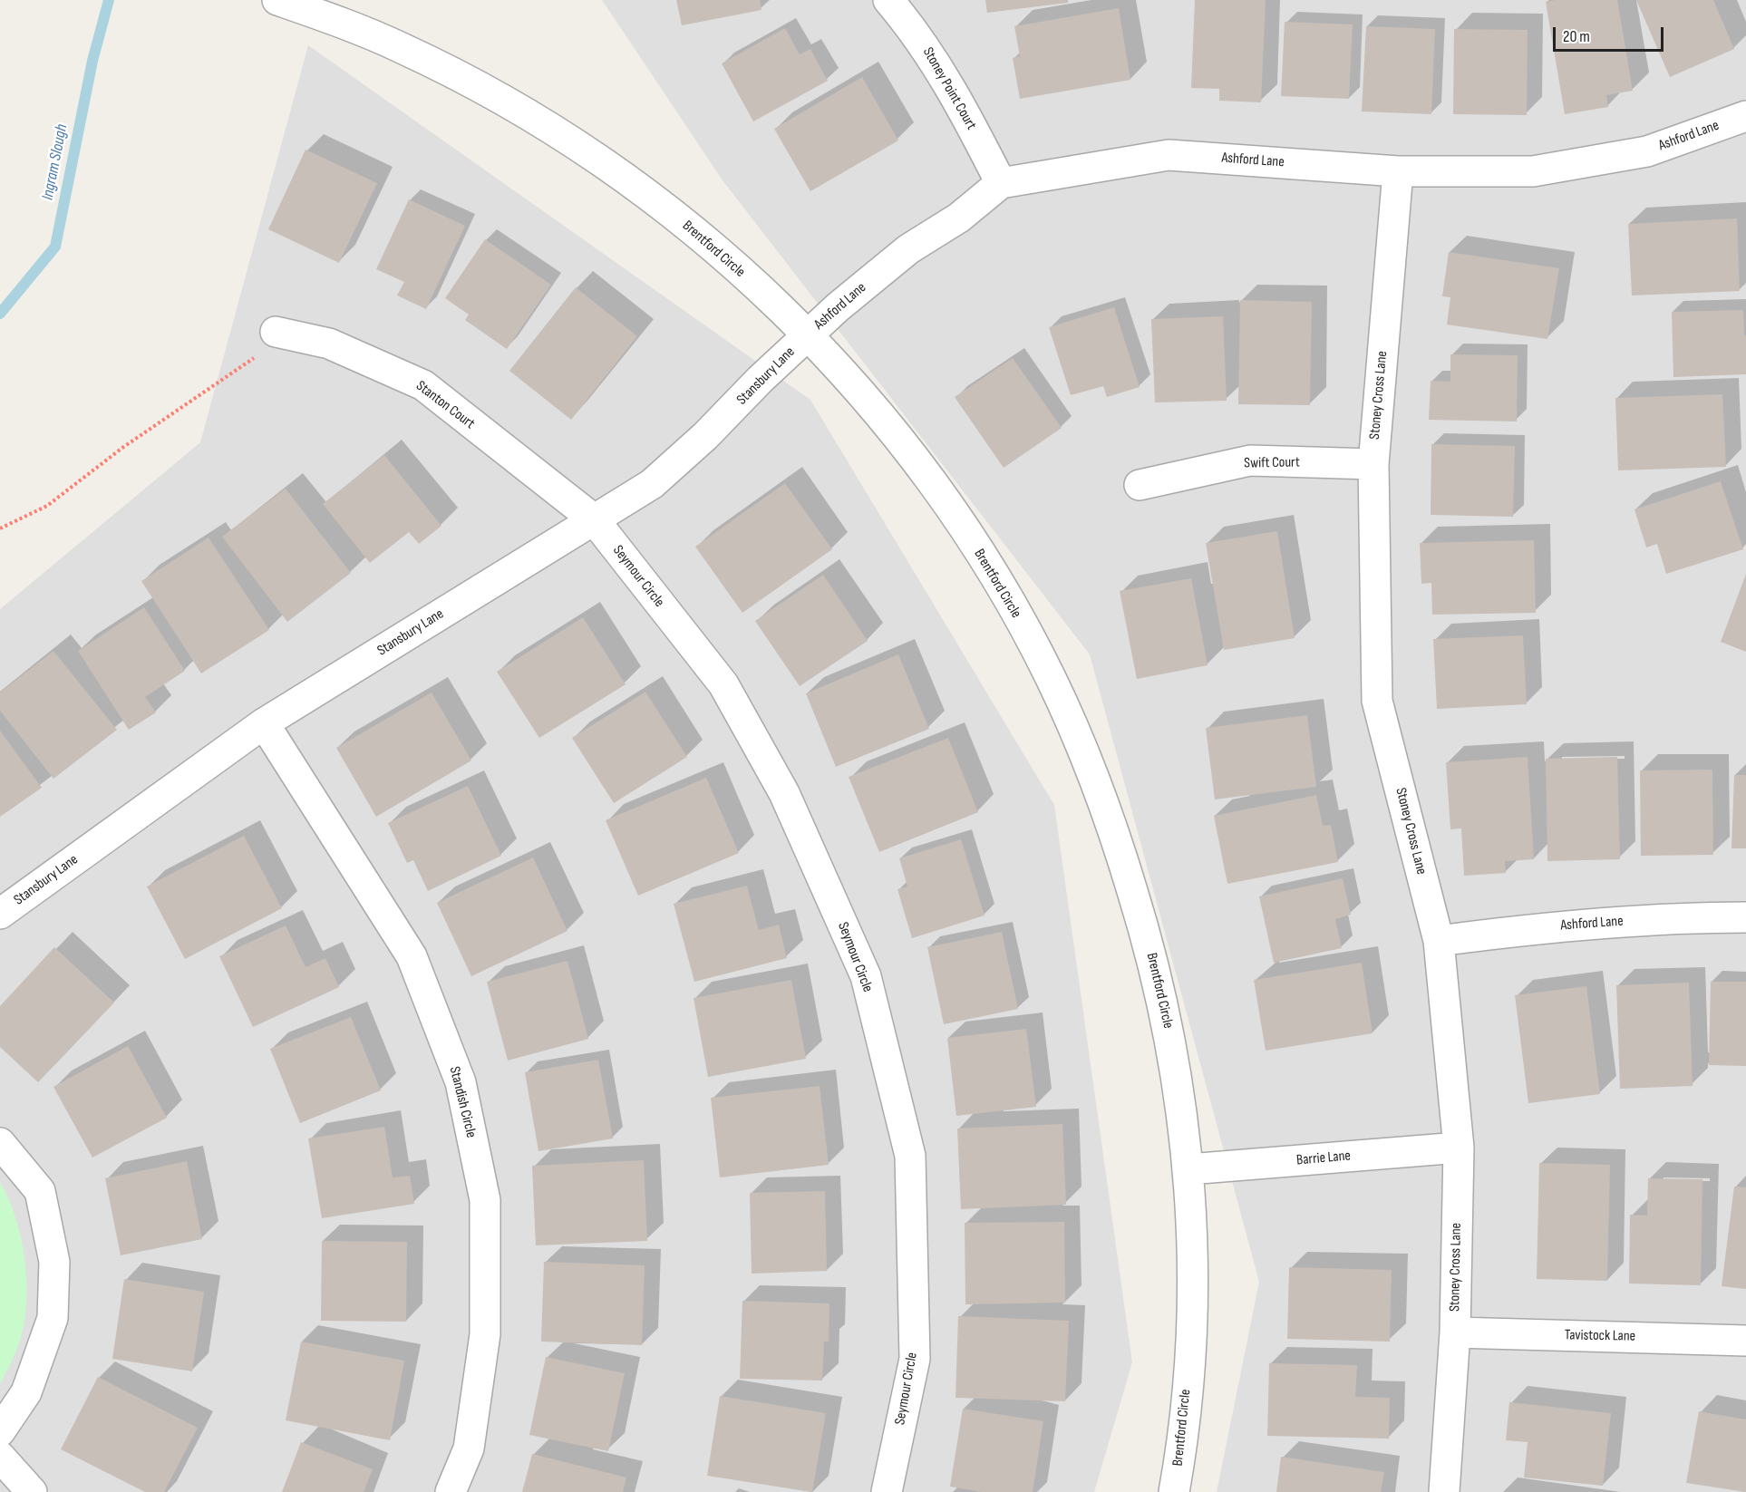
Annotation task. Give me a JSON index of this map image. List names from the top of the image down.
{
  "streets": {
    "street": [
      "Stoney Point Court",
      "Ashford Lane",
      "Brentford Circle",
      "Stansbury Lane",
      "Stoney Cross Lane",
      "Stanton Court",
      "Swift Court",
      "Seymour Circle",
      "Standish Circle",
      "Barrie Lane",
      "Tavistock Lane"
    ]
  },
  "crossings": [
    ["Stoney Point Court", "Ashford Lane"],
    ["Ashford Lane", "Brentford Circle"],
    ["Ashford Lane", "Stansbury Lane"],
    ["Ashford Lane", "Stoney Cross Lane"],
    ["Brentford Circle", "Stansbury Lane"],
    ["Brentford Circle", "Barrie Lane"],
    ["Stansbury Lane", "Stanton Court"],
    ["Stansbury Lane", "Seymour Circle"],
    ["Stansbury Lane", "Standish Circle"],
    ["Stoney Cross Lane", "Swift Court"],
    ["Stoney Cross Lane", "Barrie Lane"],
    ["Stoney Cross Lane", "Tavistock Lane"],
    ["Stanton Court", "Seymour Circle"]
  ],
  "water": ["Ingram Slough"],
  "scale_bar": "20 m"
}
